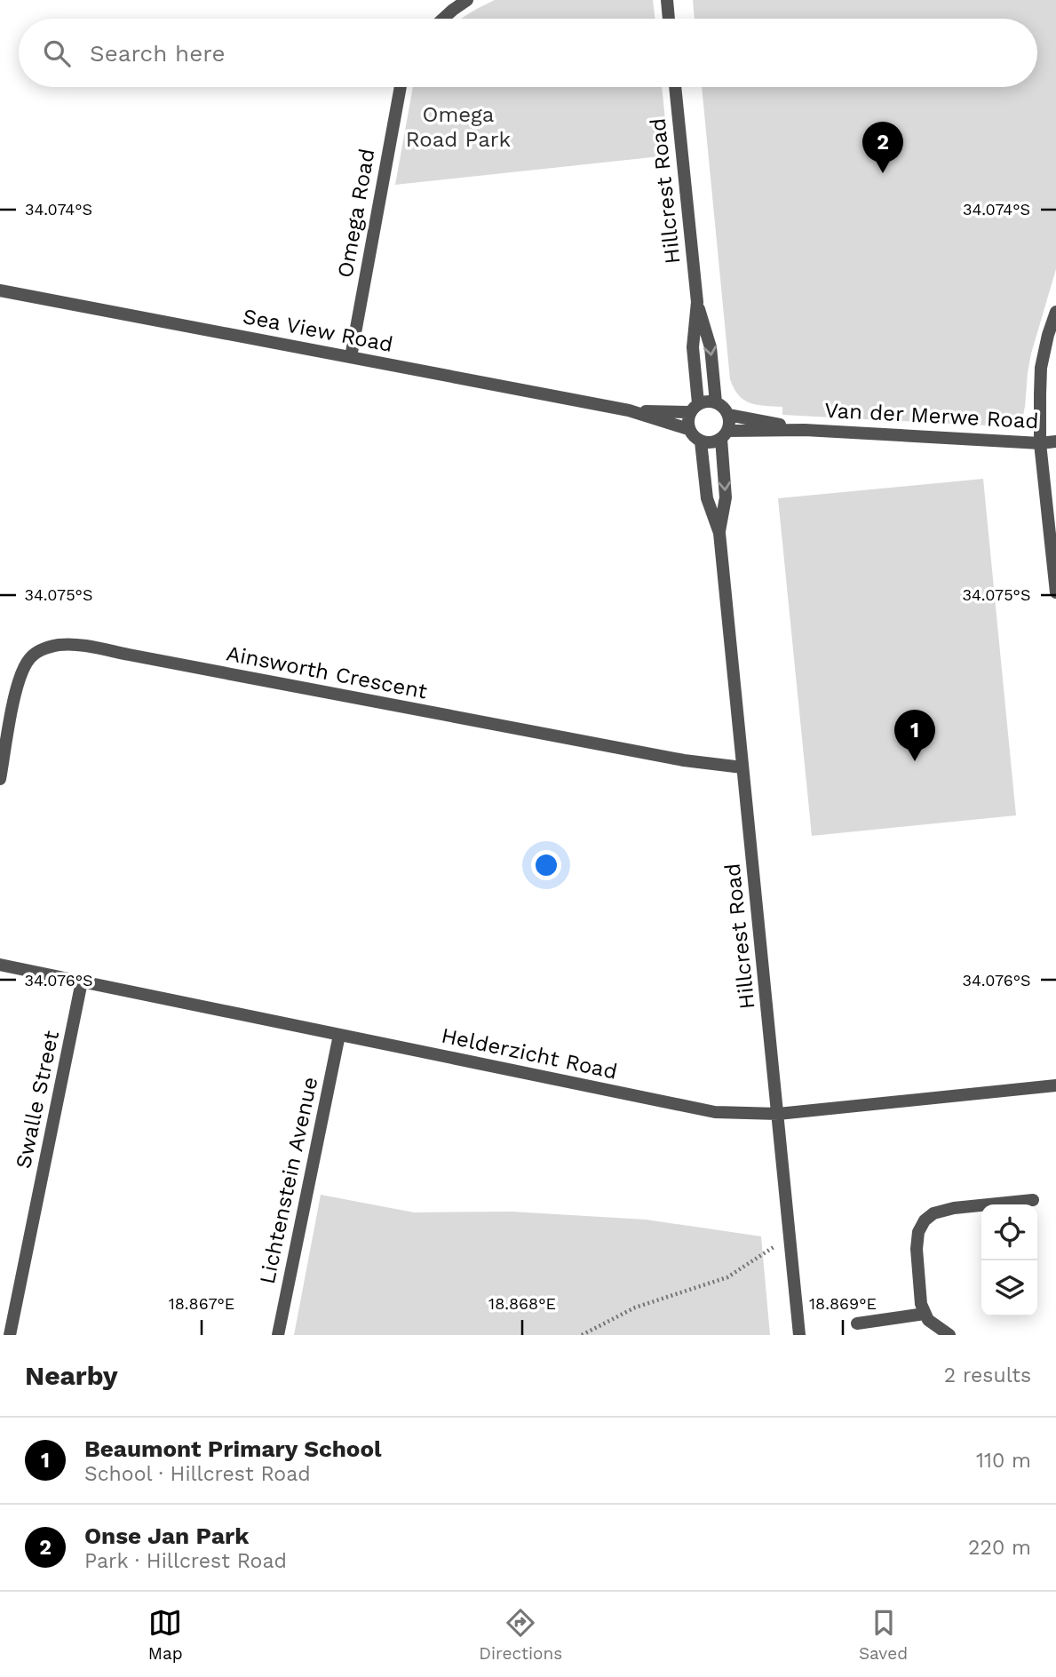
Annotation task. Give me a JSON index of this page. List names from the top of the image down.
{
  "streets": {
    "street": [
      "Hillcrest Road",
      "Omega Road",
      "Sea View Road",
      "Van der Merwe Road",
      "Ainsworth Crescent",
      "Helderzicht Road",
      "Swalle Street",
      "Lichtenstein Avenue"
    ]
  },
  "crossings": [
    ["Hillcrest Road", "Sea View Road"],
    ["Hillcrest Road", "Van der Merwe Road"],
    ["Hillcrest Road", "Ainsworth Crescent"],
    ["Hillcrest Road", "Helderzicht Road"],
    ["Omega Road", "Sea View Road"],
    ["Sea View Road", "Van der Merwe Road"],
    ["Helderzicht Road", "Swalle Street"],
    ["Helderzicht Road", "Lichtenstein Avenue"]
  ],
  "parks": ["Omega Road Park"],
  "page": {
    "search": "Search here",
    "pins": ["2", "1"],
    "heading": ["Nearby", "2 results"],
    "list": [
      {
        "mark": "1",
        "name": "Beaumont Primary School",
        "note": "School · Hillcrest Road",
        "value": "110 m"
      },
      {
        "mark": "2",
        "name": "Onse Jan Park",
        "note": "Park · Hillcrest Road",
        "value": "220 m"
      }
    ],
    "nav": ["Map", "Directions", "Saved"]
  },
  "coordinates": [
    "34.074°S",
    "34.075°S",
    "34.076°S",
    "18.867°E",
    "18.868°E",
    "18.869°E"
  ]
}
